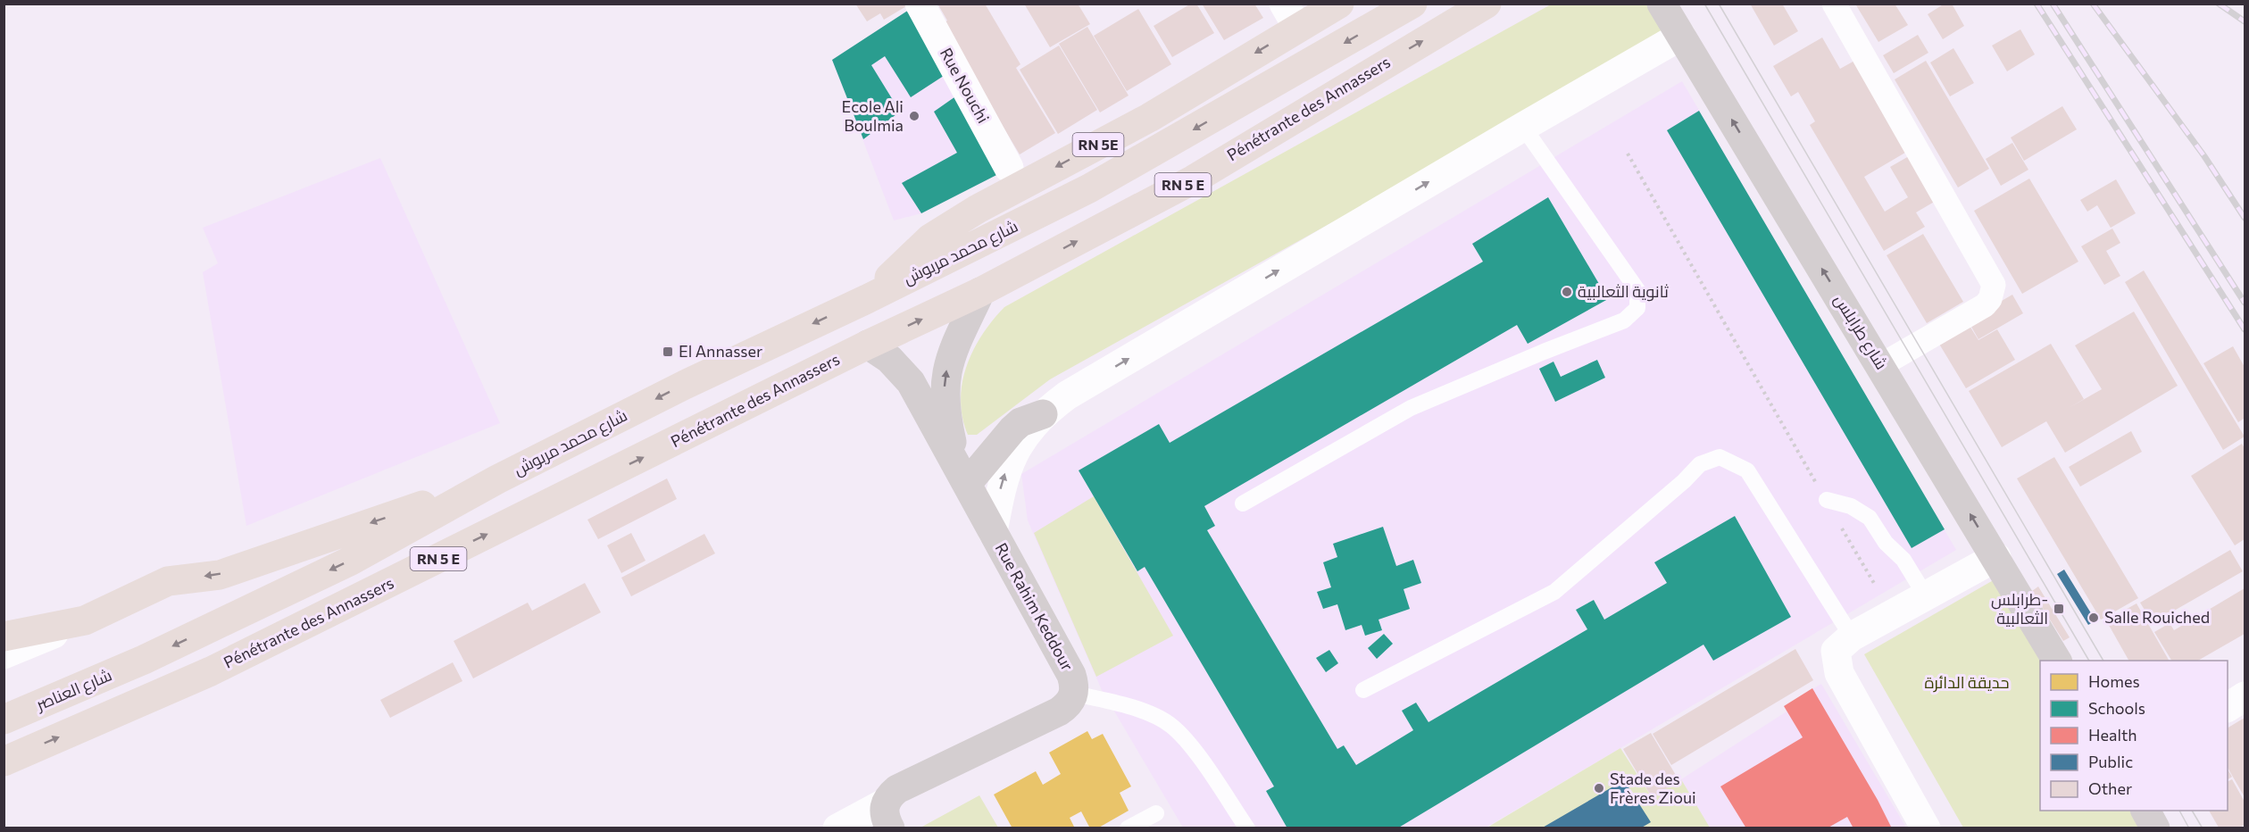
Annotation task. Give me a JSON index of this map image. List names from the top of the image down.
{
  "streets": {
    "highway": [
      "Pénétrante des Annassers",
      "RN 5E",
      "RN 5 E",
      "شارع محمد مربوش",
      "شارع العناصر"
    ],
    "main road": ["شارع طرابلس", "Rue Rahim Keddour"],
    "street": ["Rue Nouchi"]
  },
  "crossings": [
    ["Pénétrante des Annassers", "Rue Rahim Keddour"],
    ["RN 5E", "شارع محمد مربوش"],
    ["شارع محمد مربوش", "شارع العناصر"]
  ],
  "one_way": ["شارع طرابلس"],
  "parks": ["حديقة الدائرة"],
  "places": {
    "other": [
      "Ecole Ali Boulmia",
      "ثانوية الثعالبية",
      "Salle Rouiched",
      "Stade des Frères Zioui"
    ],
    "transit": ["El Annasser", "طرابلس- الثعالبية"]
  },
  "legend": [
    "Homes",
    "Schools",
    "Health",
    "Public",
    "Other"
  ]
}
